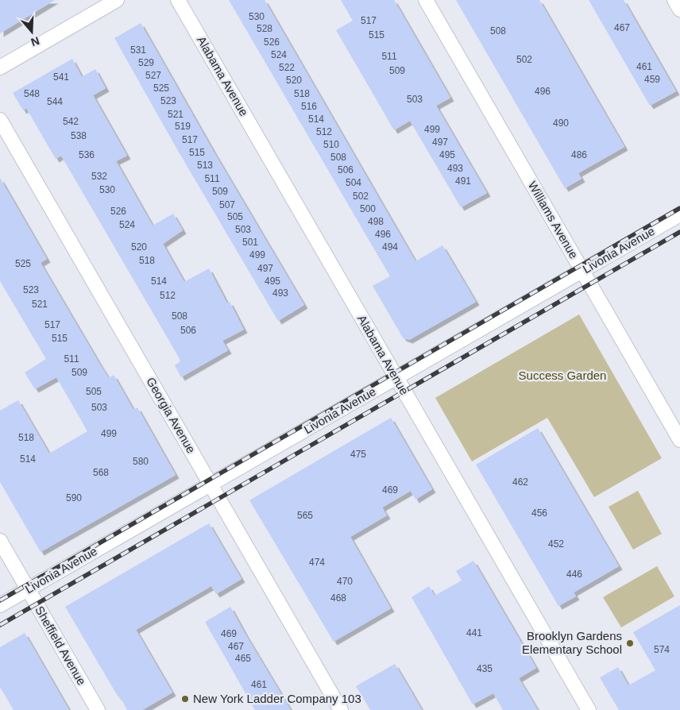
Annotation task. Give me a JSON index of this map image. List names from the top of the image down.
{
  "streets": {
    "street": [
      "Alabama Avenue",
      "Williams Avenue",
      "Livonia Avenue",
      "Georgia Avenue",
      "Sheffield Avenue"
    ]
  },
  "crossings": [
    ["Alabama Avenue", "Livonia Avenue"],
    ["Williams Avenue", "Livonia Avenue"],
    ["Livonia Avenue", "Georgia Avenue"],
    ["Livonia Avenue", "Sheffield Avenue"]
  ],
  "parks": ["Success Garden"],
  "places": ["Brooklyn Gardens Elementary School", "New York Ladder Company 103"],
  "house_numbers": [
    "530",
    "517",
    "467",
    "528",
    "508",
    "515",
    "526",
    "531",
    "524",
    "511",
    "502",
    "529",
    "461",
    "522",
    "509",
    "527",
    "541",
    "459",
    "520",
    "525",
    "496",
    "548",
    "518",
    "503",
    "523",
    "544",
    "516",
    "521",
    "514",
    "542",
    "490",
    "519",
    "499",
    "512",
    "538",
    "517",
    "497",
    "510",
    "515",
    "536",
    "495",
    "486",
    "508",
    "513",
    "493",
    "506",
    "532",
    "511",
    "491",
    "504",
    "530",
    "509",
    "502",
    "507",
    "500",
    "526",
    "505",
    "498",
    "524",
    "503",
    "496",
    "501",
    "520",
    "494",
    "499",
    "518",
    "525",
    "497",
    "514",
    "495",
    "523",
    "493",
    "512",
    "521",
    "508",
    "517",
    "506",
    "515",
    "511",
    "509",
    "505",
    "503",
    "499",
    "518",
    "475",
    "514",
    "580",
    "568",
    "462",
    "469",
    "590",
    "456",
    "565",
    "452",
    "474",
    "446",
    "470",
    "468",
    "441",
    "469",
    "467",
    "574",
    "465",
    "435",
    "461"
  ],
  "north": "bottom"
}
